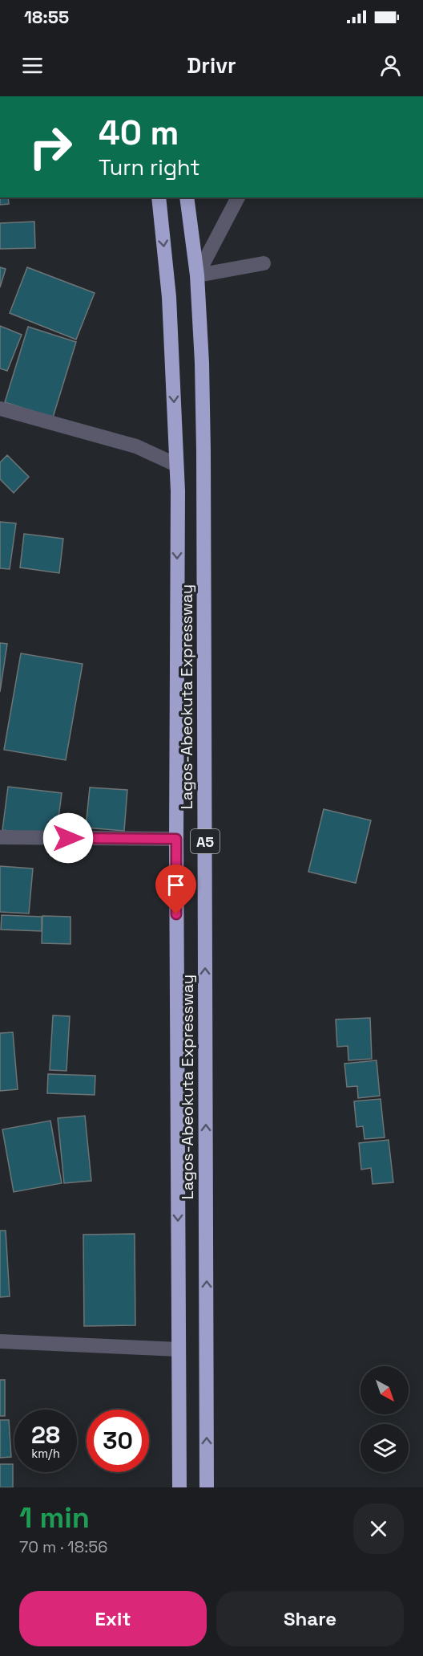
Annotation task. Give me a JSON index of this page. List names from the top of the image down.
{
  "streets": {
    "highway": ["Lagos-Abeokuta Expressway", "A5"]
  },
  "north": "bottom right",
  "page": {
    "status": "18:55",
    "header": "Drivr",
    "turn": ["40 m", "Turn right"],
    "speed": "28 km/h",
    "limit": "30",
    "heading": ["1 min", "70 m · 18:56"],
    "buttons": ["Exit", "Share"]
  }
}
